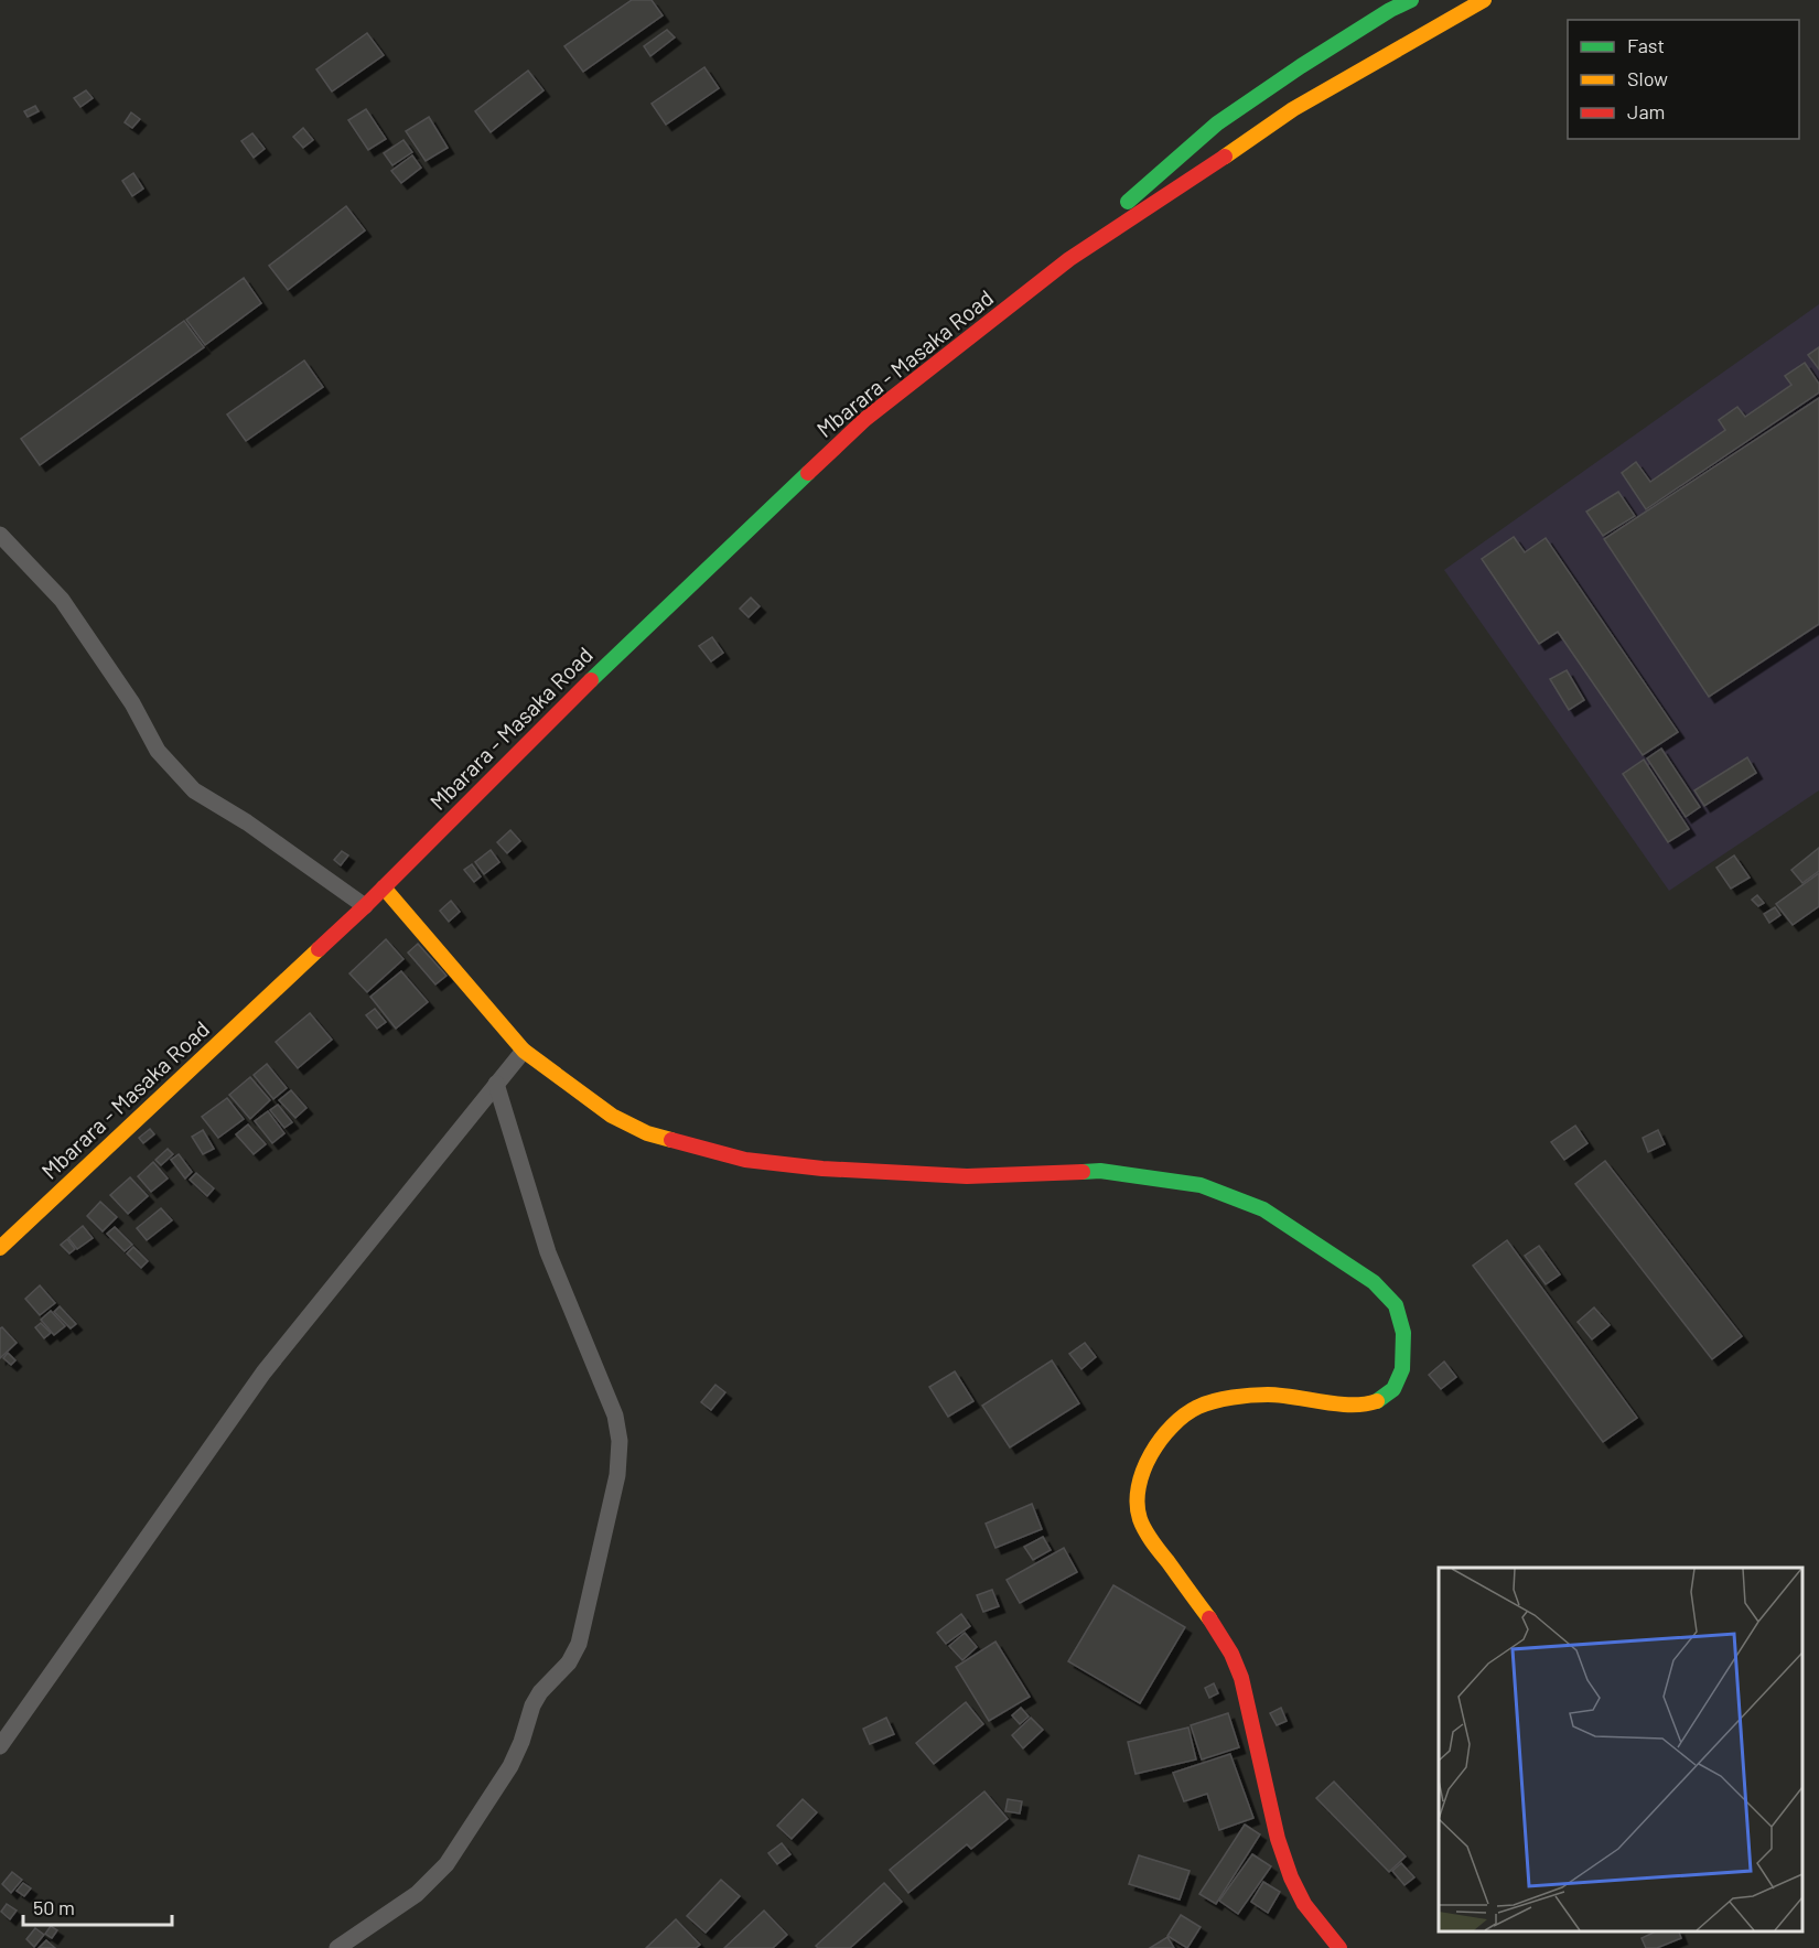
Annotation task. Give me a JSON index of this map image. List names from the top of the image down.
{
  "streets": {
    "main road": ["Mbarara - Masaka Road"]
  },
  "legend": ["Fast", "Slow", "Jam"],
  "scale_bar": "50 m"
}
